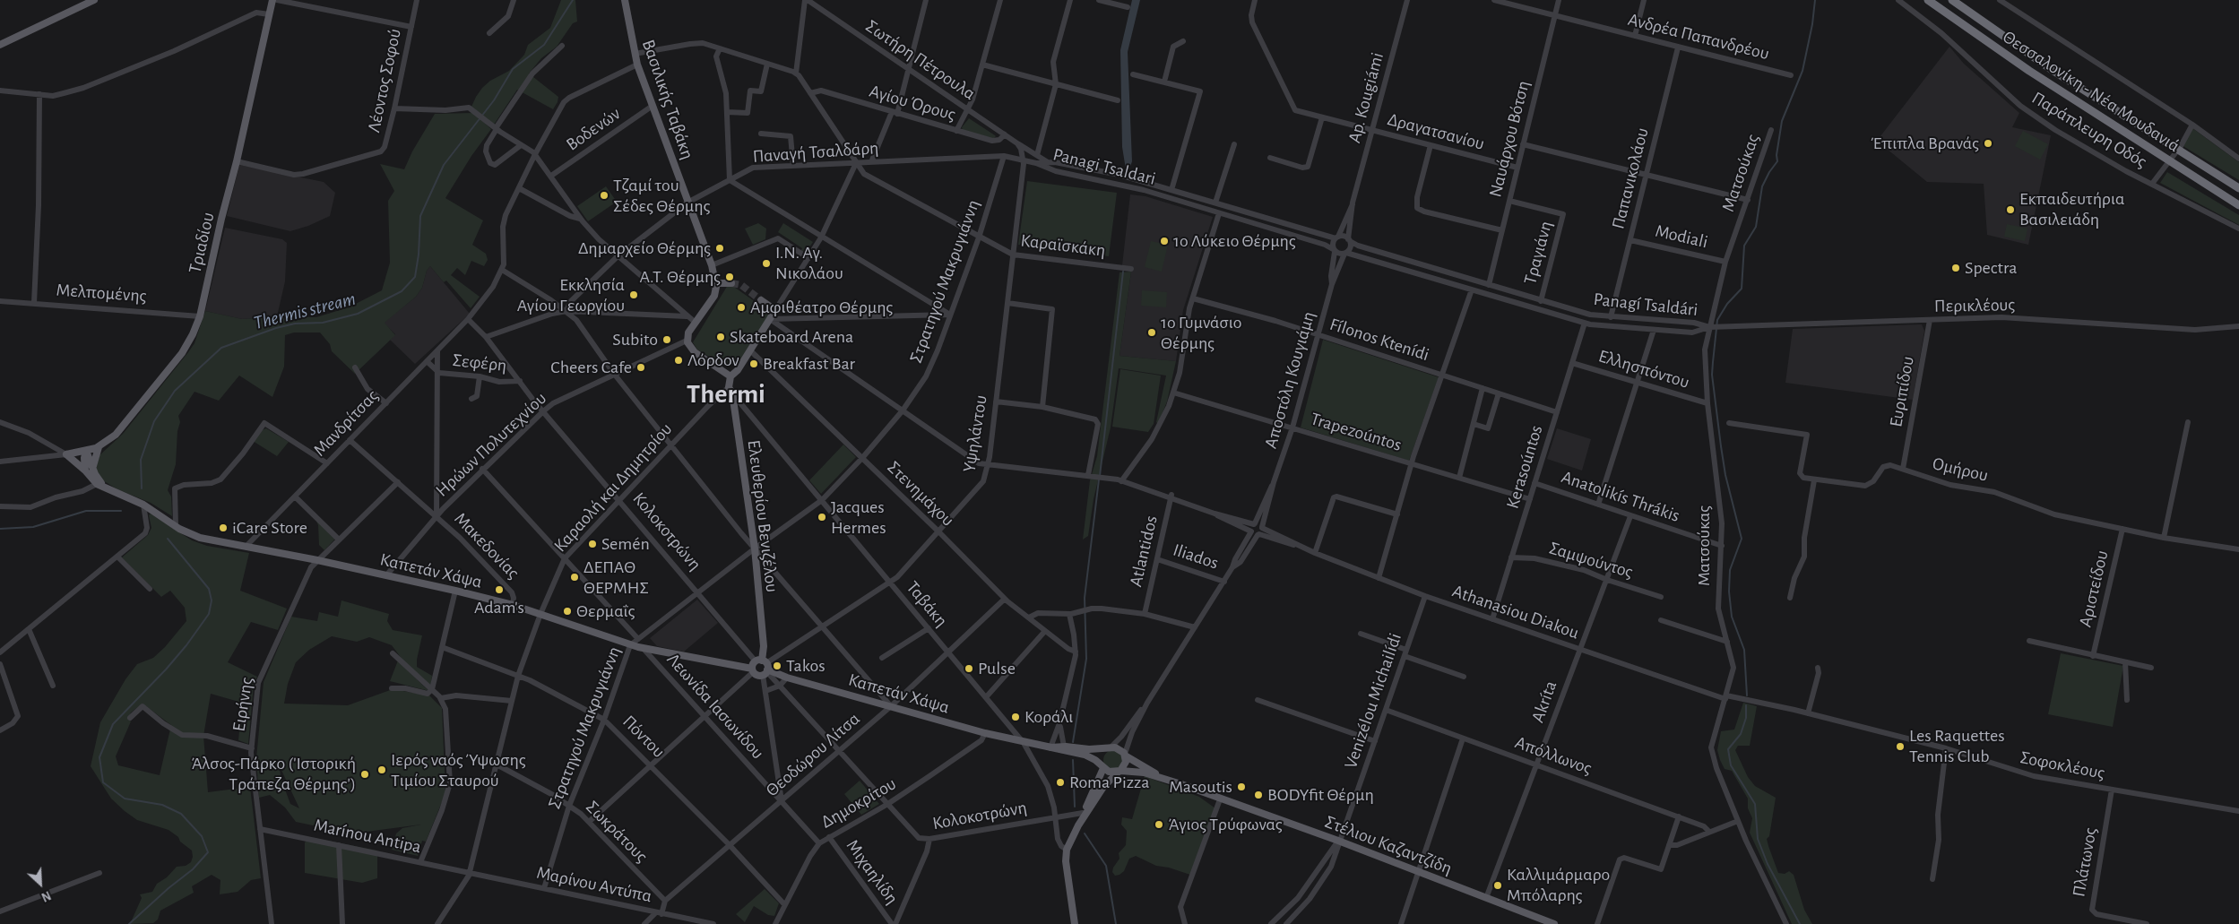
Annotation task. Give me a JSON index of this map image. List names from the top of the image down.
{
  "streets": {
    "highway": ["Θεσσαλονίκη - Νέα Μουδανιά"],
    "main road": [
      "Βασιλικής Ταβάκη",
      "Τριαδίου",
      "Ελευθερίου Βενιζέλου",
      "Καπετάν Χάψα",
      "Στέλιου Καζαντζίδη"
    ],
    "street": [
      "Ανδρέα Παπανδρέου",
      "Σωτήρη Πέτρουλα",
      "Λέοντος Σοφού",
      "Ap. Kougiámi",
      "Αγίου Όρους",
      "Βοδενών",
      "Παράπλευρη Οδός",
      "Δραγατσανίου",
      "Ναυάρχου Βότση",
      "Παναγή Τσαλδάρη",
      "Panagi Tsaldari",
      "Ματσούκας",
      "Παπανικολάου",
      "Modiali",
      "Καραϊσκάκη",
      "Τραγιάνη",
      "Στρατηγού Μακρυγιάννη",
      "Μελπομένης",
      "Panagí Tsaldári",
      "Περικλέους",
      "Fílonos Ktenídi",
      "Σεφέρη",
      "Ελλησπόντου",
      "Αποστόλη Κουγιάμη",
      "Ευριπίδου",
      "Μανδρίτσας",
      "Trapezoúntos",
      "Υψηλάντου",
      "Ηρώων Πολυτεχνίου",
      "Kerasoúntos",
      "Ομήρου",
      "Καραολή και Δημητρίου",
      "Στενημάχου",
      "Anatolikís Thrákis",
      "Κολοκοτρώνη",
      "Μακεδονίας",
      "Atlantidos",
      "Iliados",
      "Σαμψούντος",
      "Αριστείδου",
      "Ταβάκη",
      "Athanasiou Diakou",
      "Venizélou Michailídi",
      "Akríta",
      "Ειρήνης",
      "Λεωνίδα Ιασωνίδου",
      "Πόντου",
      "Θεοδώρου Λίτσα",
      "Απόλλωνος",
      "Σοφοκλέους",
      "Δημοκρίτου",
      "Σωκράτους",
      "Marínou Antipa",
      "Πλάτωνος",
      "Μιχαηλίδη",
      "Μαρίνου Αντύπα"
    ]
  },
  "crossings": [
    ["Ανδρέα Παπανδρέου", "Ναυάρχου Βότση"],
    ["Ανδρέα Παπανδρέου", "Παπανικολάου"],
    ["Σωτήρη Πέτρουλα", "Αγίου Όρους"],
    ["Σωτήρη Πέτρουλα", "Panagi Tsaldari"],
    ["Λέοντος Σοφού", "Τριαδίου"],
    ["Ap. Kougiámi", "Δραγατσανίου"],
    ["Ap. Kougiámi", "Panagi Tsaldari"],
    ["Ap. Kougiámi", "Panagí Tsaldári"],
    ["Βασιλικής Ταβάκη", "Βοδενών"],
    ["Βασιλικής Ταβάκη", "Παναγή Τσαλδάρη"],
    ["Αγίου Όρους", "Καραϊσκάκη"],
    ["Δραγατσανίου", "Ναυάρχου Βότση"],
    ["Ναυάρχου Βότση", "Τραγιάνη"],
    ["Ναυάρχου Βότση", "Panagí Tsaldári"],
    ["Παναγή Τσαλδάρη", "Panagi Tsaldari"],
    ["Παναγή Τσαλδάρη", "Καραϊσκάκη"],
    ["Παναγή Τσαλδάρη", "Στρατηγού Μακρυγιάννη"],
    ["Παναγή Τσαλδάρη", "Υψηλάντου"],
    ["Panagi Tsaldari", "Panagí Tsaldári"],
    ["Ματσούκας", "Modiali"],
    ["Ματσούκας", "Panagí Tsaldári"],
    ["Ματσούκας", "Περικλέους"],
    ["Ματσούκας", "Ελλησπόντου"],
    ["Ματσούκας", "Anatolikís Thrákis"],
    ["Ματσούκας", "Athanasiou Diakou"],
    ["Ματσούκας", "Σοφοκλέους"],
    ["Παπανικολάου", "Modiali"],
    ["Παπανικολάου", "Panagí Tsaldári"],
    ["Τριαδίου", "Μελπομένης"],
    ["Τριαδίου", "Καπετάν Χάψα"],
    ["Καραϊσκάκη", "Στρατηγού Μακρυγιάννη"],
    ["Καραϊσκάκη", "Υψηλάντου"],
    ["Τραγιάνη", "Panagí Tsaldári"],
    ["Στρατηγού Μακρυγιάννη", "Στενημάχου"],
    ["Στρατηγού Μακρυγιάννη", "Ελευθερίου Βενιζέλου"],
    ["Στρατηγού Μακρυγιάννη", "Κολοκοτρώνη"],
    ["Στρατηγού Μακρυγιάννη", "Καπετάν Χάψα"],
    ["Στρατηγού Μακρυγιάννη", "Ταβάκη"],
    ["Στρατηγού Μακρυγιάννη", "Athanasiou Diakou"],
    ["Στρατηγού Μακρυγιάννη", "Πόντου"],
    ["Στρατηγού Μακρυγιάννη", "Σωκράτους"],
    ["Στρατηγού Μακρυγιάννη", "Μαρίνου Αντύπα"],
    ["Panagí Tsaldári", "Περικλέους"],
    ["Panagí Tsaldári", "Kerasoúntos"],
    ["Περικλέους", "Ευριπίδου"],
    ["Fílonos Ktenídi", "Αποστόλη Κουγιάμη"],
    ["Fílonos Ktenídi", "Kerasoúntos"],
    ["Σεφέρη", "Κολοκοτρώνη"],
    ["Ελλησπόντου", "Kerasoúntos"],
    ["Αποστόλη Κουγιάμη", "Trapezoúntos"],
    ["Αποστόλη Κουγιάμη", "Athanasiou Diakou"],
    ["Ευριπίδου", "Ομήρου"],
    ["Μανδρίτσας", "Κολοκοτρώνη"],
    ["Μανδρίτσας", "Μακεδονίας"],
    ["Μανδρίτσας", "Καπετάν Χάψα"],
    ["Trapezoúntos", "Kerasoúntos"],
    ["Υψηλάντου", "Στενημάχου"],
    ["Υψηλάντου", "Ελευθερίου Βενιζέλου"],
    ["Υψηλάντου", "Κολοκοτρώνη"],
    ["Υψηλάντου", "Καπετάν Χάψα"],
    ["Υψηλάντου", "Ταβάκη"],
    ["Υψηλάντου", "Athanasiou Diakou"],
    ["Ηρώων Πολυτεχνίου", "Κολοκοτρώνη"],
    ["Ηρώων Πολυτεχνίου", "Μακεδονίας"],
    ["Ηρώων Πολυτεχνίου", "Καπετάν Χάψα"],
    ["Kerasoúntos", "Anatolikís Thrákis"],
    ["Kerasoúntos", "Σαμψούντος"],
    ["Kerasoúntos", "Athanasiou Diakou"],
    ["Ομήρου", "Αριστείδου"],
    ["Καραολή και Δημητρίου", "Ελευθερίου Βενιζέλου"],
    ["Καραολή και Δημητρίου", "Κολοκοτρώνη"],
    ["Καραολή και Δημητρίου", "Καπετάν Χάψα"],
    ["Καραολή και Δημητρίου", "Ταβάκη"],
    ["Καραολή και Δημητρίου", "Πόντου"],
    ["Καραολή και Δημητρίου", "Σωκράτους"],
    ["Καραολή και Δημητρίου", "Marínou Antipa"],
    ["Καραολή και Δημητρίου", "Μαρίνου Αντύπα"],
    ["Στενημάχου", "Θεοδώρου Λίτσα"],
    ["Anatolikís Thrákis", "Akríta"],
    ["Ελευθερίου Βενιζέλου", "Κολοκοτρώνη"],
    ["Ελευθερίου Βενιζέλου", "Καπετάν Χάψα"],
    ["Ελευθερίου Βενιζέλου", "Ταβάκη"],
    ["Ελευθερίου Βενιζέλου", "Λεωνίδα Ιασωνίδου"],
    ["Ελευθερίου Βενιζέλου", "Θεοδώρου Λίτσα"],
    ["Κολοκοτρώνη", "Καπετάν Χάψα"],
    ["Κολοκοτρώνη", "Ταβάκη"],
    ["Κολοκοτρώνη", "Θεοδώρου Λίτσα"],
    ["Κολοκοτρώνη", "Δημοκρίτου"],
    ["Μακεδονίας", "Καπετάν Χάψα"],
    ["Μακεδονίας", "Ειρήνης"],
    ["Atlantidos", "Iliados"],
    ["Atlantidos", "Athanasiou Diakou"],
    ["Σαμψούντος", "Akríta"],
    ["Καπετάν Χάψα", "Ταβάκη"],
    ["Καπετάν Χάψα", "Ειρήνης"],
    ["Καπετάν Χάψα", "Λεωνίδα Ιασωνίδου"],
    ["Καπετάν Χάψα", "Θεοδώρου Λίτσα"],
    ["Καπετάν Χάψα", "Δημοκρίτου"],
    ["Ταβάκη", "Θεοδώρου Λίτσα"],
    ["Athanasiou Diakou", "Venizélou Michailídi"],
    ["Athanasiou Diakou", "Akríta"],
    ["Athanasiou Diakou", "Σοφοκλέους"],
    ["Venizélou Michailídi", "Απόλλωνος"],
    ["Venizélou Michailídi", "Στέλιου Καζαντζίδη"],
    ["Akríta", "Απόλλωνος"],
    ["Akríta", "Στέλιου Καζαντζίδη"],
    ["Ειρήνης", "Marínou Antipa"],
    ["Λεωνίδα Ιασωνίδου", "Θεοδώρου Λίτσα"],
    ["Λεωνίδα Ιασωνίδου", "Δημοκρίτου"],
    ["Πόντου", "Θεοδώρου Λίτσα"],
    ["Πόντου", "Δημοκρίτου"],
    ["Θεοδώρου Λίτσα", "Σωκράτους"],
    ["Σοφοκλέους", "Πλάτωνος"],
    ["Δημοκρίτου", "Μιχαηλίδη"],
    ["Marínou Antipa", "Μαρίνου Αντύπα"]
  ],
  "districts": ["Thermi"],
  "water": ["Thermis stream"],
  "places": [
    "Έπιπλα Βρανάς",
    "Τζαμί του Σέδες Θέρμης",
    "Εκπαιδευτήρια Βασιλειάδη",
    "1ο Λύκειο Θέρμης",
    "Δημαρχείο Θέρμης",
    "Ι.Ν. Αγ. Νικολάου",
    "Spectra",
    "Α.Τ. Θέρμης",
    "Εκκλησία Αγίου Γεωργίου",
    "Αμφιθέατρο Θέρμης",
    "1ο Γυμνάσιο Θέρμης",
    "Skateboard Arena",
    "Subito",
    "Λόρδον",
    "Breakfast Bar",
    "Cheers Cafe",
    "Jacques Hermes",
    "iCare Store",
    "Semén",
    "ΔΕΠΑΘ ΘΕΡΜΗΣ",
    "Adam's",
    "Θερμαΐς",
    "Takos",
    "Pulse",
    "Κοράλι",
    "Les Raquettes Tennis Club",
    "Ιερός ναός Ύψωσης Τιμίου Σταυρού",
    "Άλσος-Πάρκο ('Ιστορική Τράπεζα Θέρμης')",
    "Roma Pizza",
    "Masoutis",
    "BODYfit Θέρμη",
    "Άγιος Τρύφωνας",
    "Καλλιμάρμαρο Μπόλαρης"
  ],
  "north": "bottom right"
}
